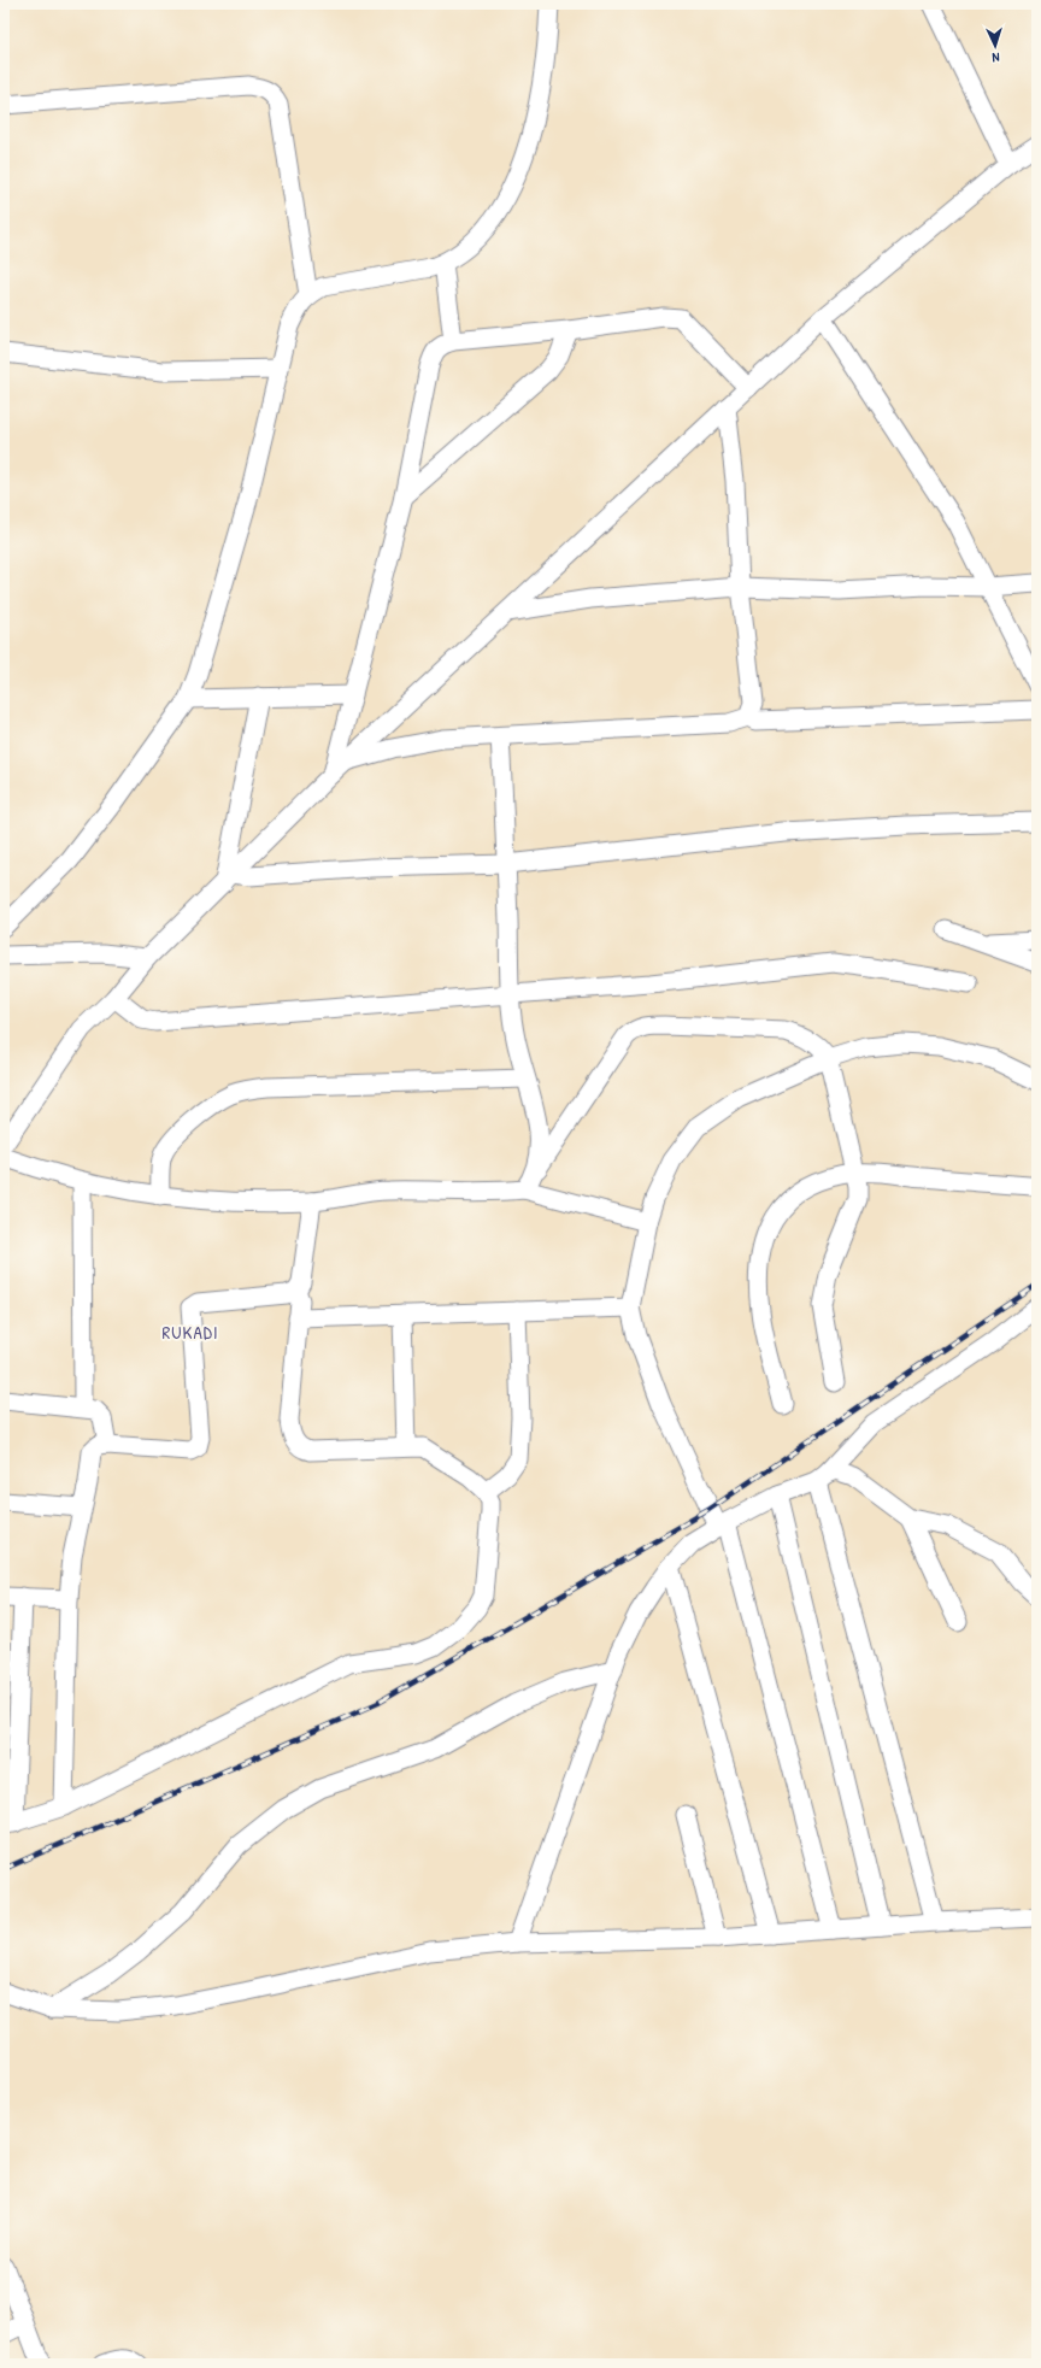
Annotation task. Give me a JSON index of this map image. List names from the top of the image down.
{
  "districts": ["RUKADI"],
  "north": "bottom"
}
